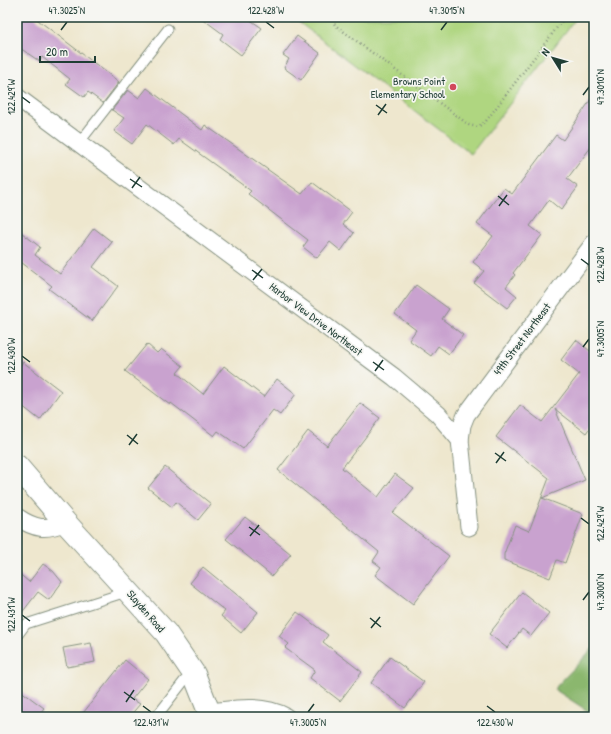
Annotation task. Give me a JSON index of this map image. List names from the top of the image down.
{
  "streets": {
    "street": ["Harbor View Drive Northeast", "49th Street Northeast", "Slayden Road"]
  },
  "crossings": [
    ["Harbor View Drive Northeast", "49th Street Northeast"]
  ],
  "places": ["Browns Point Elementary School"],
  "scale_bar": "20 m",
  "north": "top left",
  "coordinates": [
    "47.3025°N",
    "122.428°W",
    "47.3015°N",
    "47.3010°N",
    "122.429°W",
    "47.3005°N",
    "122.430°W",
    "47.3000°N",
    "122.431°W"
  ]
}
